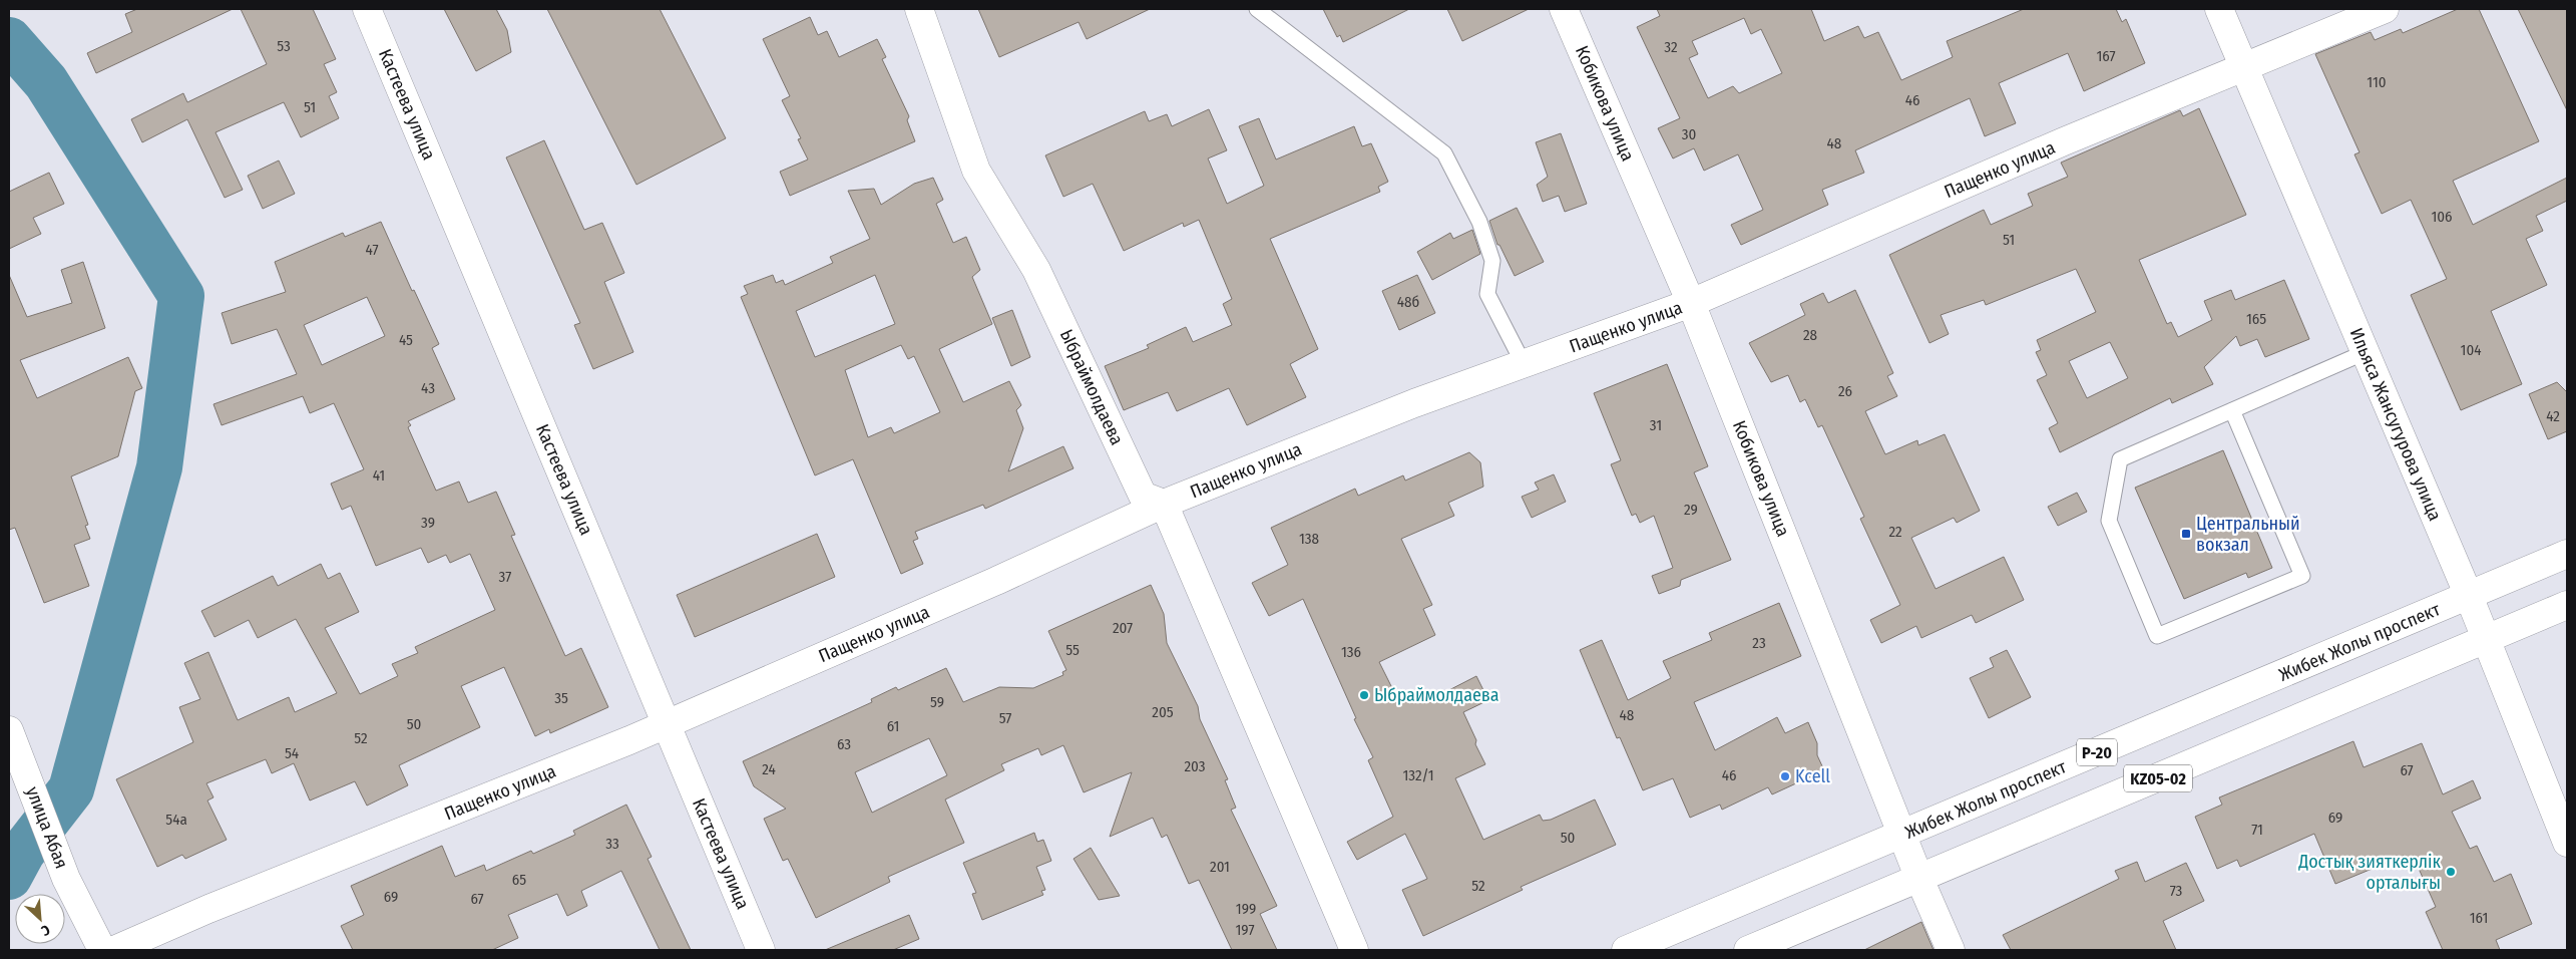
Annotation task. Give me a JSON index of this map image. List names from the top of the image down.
{
  "streets": {
    "main road": [
      "Кобикова улица",
      "Кастеева улица",
      "Пащенко улица",
      "Ыбраймолдаева",
      "Ильяса Жансугурова улица",
      "Жибек Жолы проспект",
      "Р-20",
      "KZ05-02",
      "улица Абая"
    ]
  },
  "crossings": [
    ["Кобикова улица", "Пащенко улица"],
    ["Кобикова улица", "Жибек Жолы проспект"],
    ["Кобикова улица", "KZ05-02"],
    ["Кастеева улица", "Пащенко улица"],
    ["Пащенко улица", "Ыбраймолдаева"],
    ["Пащенко улица", "Ильяса Жансугурова улица"],
    ["Ильяса Жансугурова улица", "Жибек Жолы проспект"],
    ["Ильяса Жансугурова улица", "KZ05-02"]
  ],
  "places": {
    "transit": ["Центральный вокзал"],
    "other": ["Ыбраймолдаева", "Kcell", "Достық зияткерлік орталығы"]
  },
  "house_numbers": [
    "53",
    "32",
    "167",
    "110",
    "46",
    "51",
    "30",
    "48",
    "106",
    "51",
    "47",
    "48б",
    "165",
    "28",
    "45",
    "104",
    "43",
    "26",
    "42",
    "31",
    "41",
    "29",
    "39",
    "22",
    "138",
    "37",
    "207",
    "23",
    "55",
    "136",
    "35",
    "59",
    "205",
    "48",
    "57",
    "50",
    "61",
    "52",
    "63",
    "54",
    "203",
    "24",
    "67",
    "132/1",
    "46",
    "69",
    "54а",
    "71",
    "50",
    "33",
    "201",
    "65",
    "52",
    "73",
    "69",
    "67",
    "199",
    "161",
    "197"
  ],
  "north": "bottom right"
}
